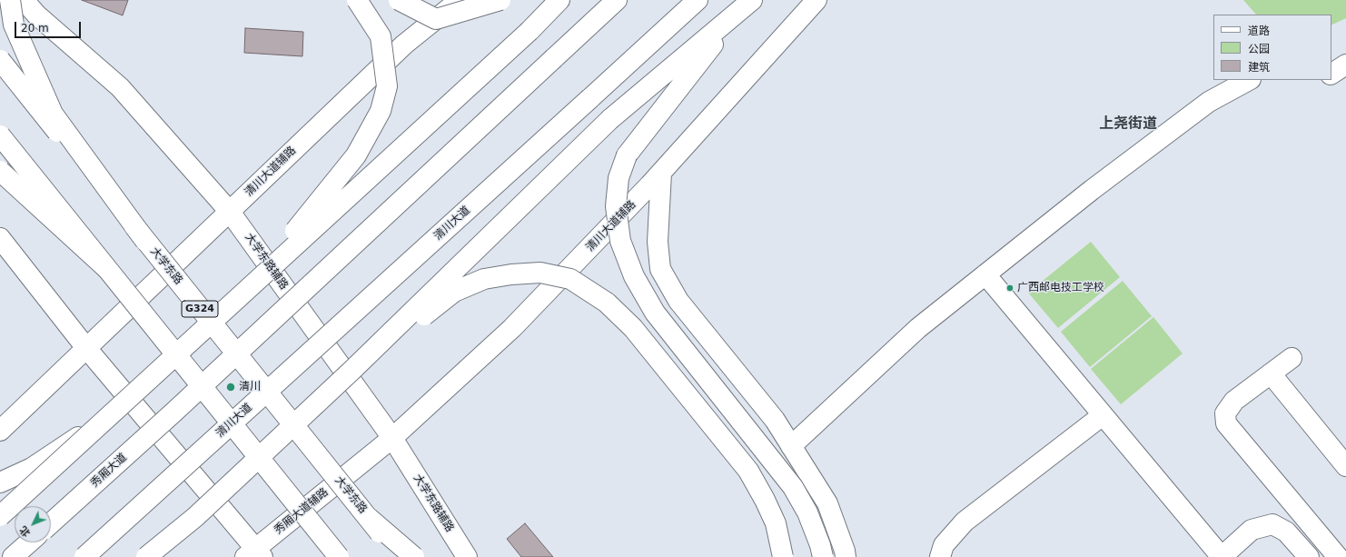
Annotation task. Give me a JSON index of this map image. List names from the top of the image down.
{
  "streets": {
    "main road": [
      "清川大道辅路",
      "清川大道",
      "大学东路辅路",
      "大学东路",
      "G324",
      "秀厢大道",
      "秀厢大道辅路"
    ]
  },
  "crossings": [
    ["清川大道辅路", "大学东路辅路"],
    ["清川大道辅路", "秀厢大道辅路"],
    ["大学东路辅路", "秀厢大道辅路"]
  ],
  "districts": ["上尧街道"],
  "places": ["广西邮电技工学校", "清川"],
  "legend": ["道路", "公园", "建筑"],
  "scale_bar": "20 m",
  "north": "bottom left"
}
